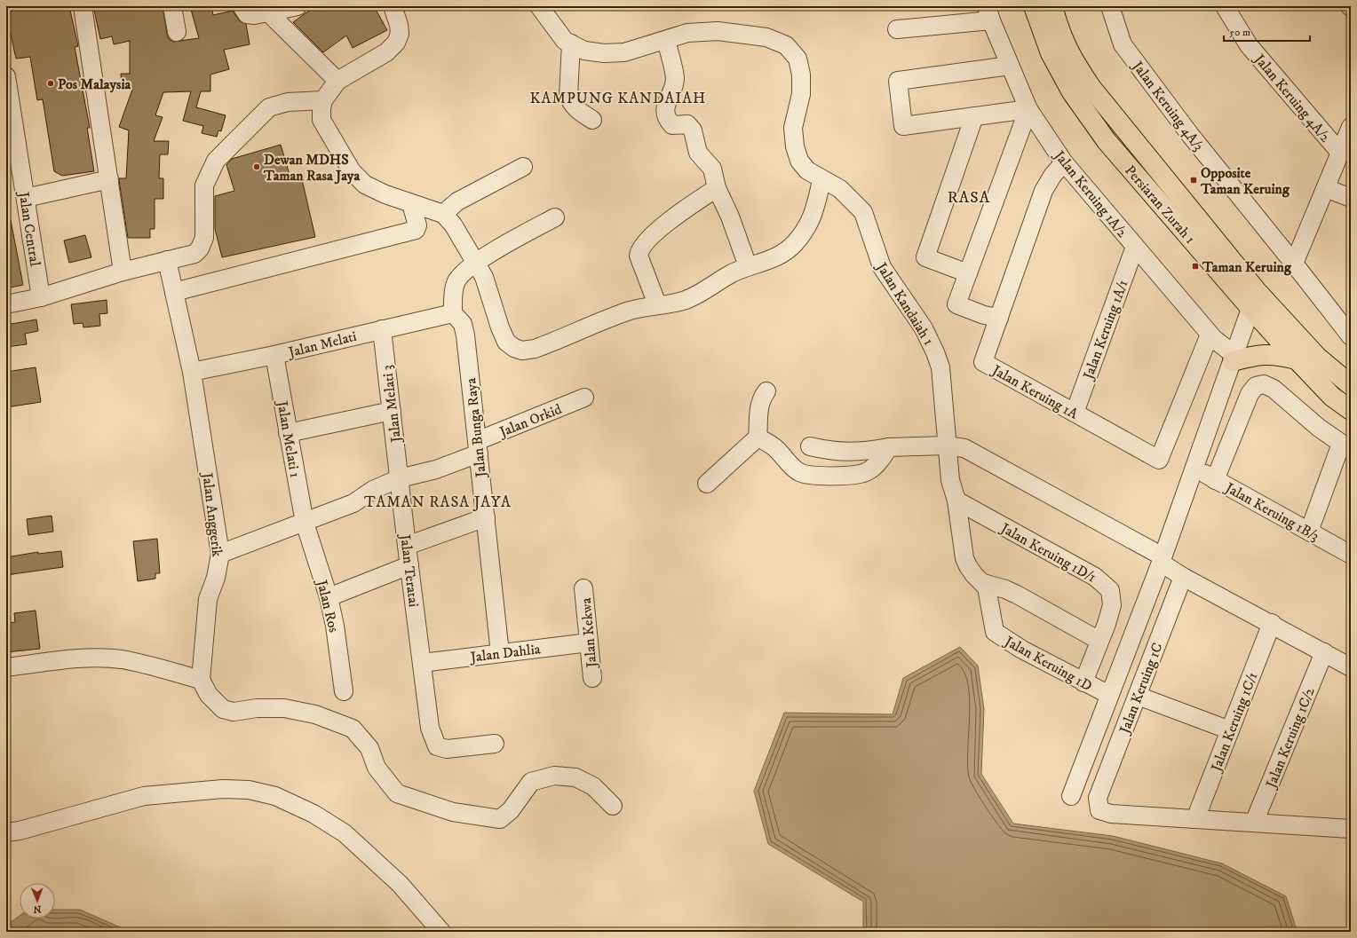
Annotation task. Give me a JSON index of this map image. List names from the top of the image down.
{
  "streets": {
    "main road": ["Persiaran Zurah 1"],
    "street": [
      "Jalan Keruing 4A/2",
      "Jalan Keruing 4A/3",
      "Jalan Keruing 1A/2",
      "Jalan Central",
      "Jalan Kandaiah 1",
      "Jalan Keruing 1A/1",
      "Jalan Melati",
      "Jalan Keruing 1A",
      "Jalan Melati 3",
      "Jalan Orkid",
      "Jalan Bunga Raya",
      "Jalan Melati 1",
      "Jalan Keruing 1B/3",
      "Jalan Anggerik",
      "Jalan Keruing 1D/1",
      "Jalan Teratai",
      "Jalan Ros",
      "Jalan Kekwa",
      "Jalan Dahlia",
      "Jalan Keruing 1D",
      "Jalan Keruing 1C",
      "Jalan Keruing 1C/1",
      "Jalan Keruing 1C/2"
    ]
  },
  "crossings": [
    ["Jalan Keruing 1A/2", "Jalan Keruing 1A/1"],
    ["Jalan Keruing 1A/2", "Jalan Keruing 1A"],
    ["Jalan Kandaiah 1", "Jalan Keruing 1D"],
    ["Jalan Keruing 1A/1", "Jalan Keruing 1A"],
    ["Jalan Melati", "Jalan Melati 3"],
    ["Jalan Melati", "Jalan Bunga Raya"],
    ["Jalan Melati", "Jalan Melati 1"],
    ["Jalan Melati", "Jalan Anggerik"],
    ["Jalan Melati 3", "Jalan Orkid"],
    ["Jalan Melati 3", "Jalan Teratai"],
    ["Jalan Orkid", "Jalan Bunga Raya"],
    ["Jalan Orkid", "Jalan Melati 1"],
    ["Jalan Orkid", "Jalan Anggerik"],
    ["Jalan Orkid", "Jalan Teratai"],
    ["Jalan Orkid", "Jalan Ros"],
    ["Jalan Bunga Raya", "Jalan Dahlia"],
    ["Jalan Melati 1", "Jalan Ros"],
    ["Jalan Keruing 1D/1", "Jalan Keruing 1D"],
    ["Jalan Teratai", "Jalan Dahlia"],
    ["Jalan Kekwa", "Jalan Dahlia"],
    ["Jalan Keruing 1C", "Jalan Keruing 1C/1"]
  ],
  "districts": ["KAMPUNG KANDAIAH", "RASA", "TAMAN RASA JAYA"],
  "places": {
    "other": ["Pos Malaysia", "Dewan MDHS Taman Rasa Jaya"],
    "transit": ["Opposite Taman Keruing", "Taman Keruing"]
  },
  "scale_bar": "50 m",
  "north": "bottom"
}
